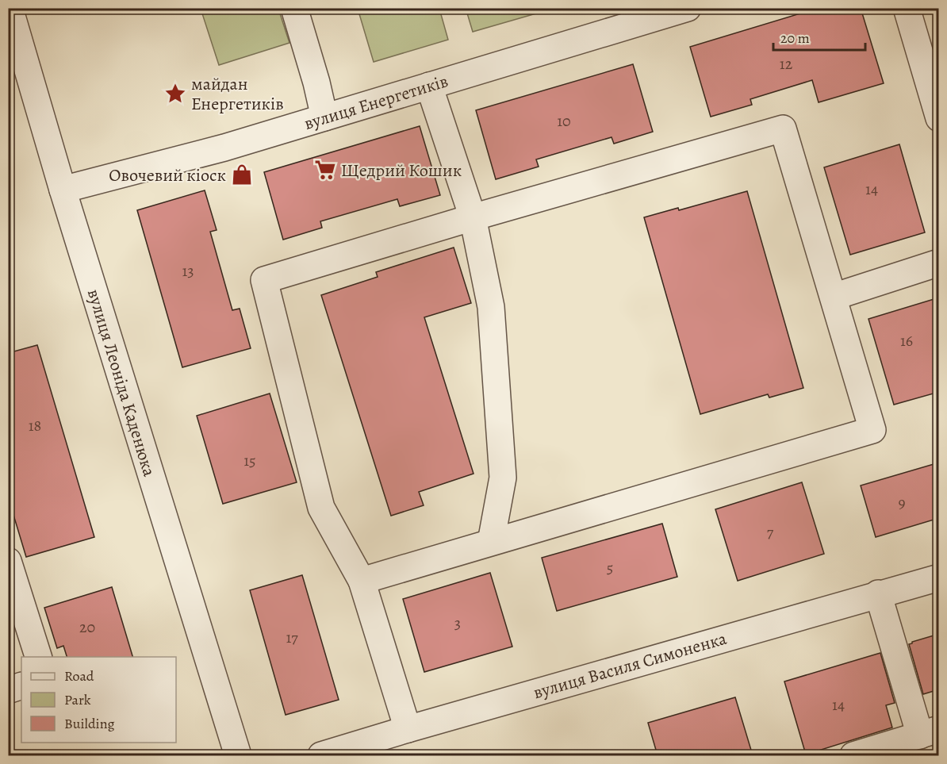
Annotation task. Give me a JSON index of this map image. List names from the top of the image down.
{
  "streets": {
    "street": ["вулиця Енергетиків", "вулиця Леоніда Каденюка", "вулиця Василя Симоненка"]
  },
  "crossings": [
    ["вулиця Енергетиків", "вулиця Леоніда Каденюка"]
  ],
  "places": {
    "place": ["майдан Енергетиків"],
    "supermarket": ["Щедрий Кошик"],
    "shop": ["Овочевий кіоск"]
  },
  "house_numbers": [
    "12",
    "10",
    "14",
    "13",
    "16",
    "18",
    "15",
    "9",
    "7",
    "5",
    "3",
    "20",
    "17",
    "14"
  ],
  "legend": ["Road", "Park", "Building"],
  "scale_bar": "20 m"
}
